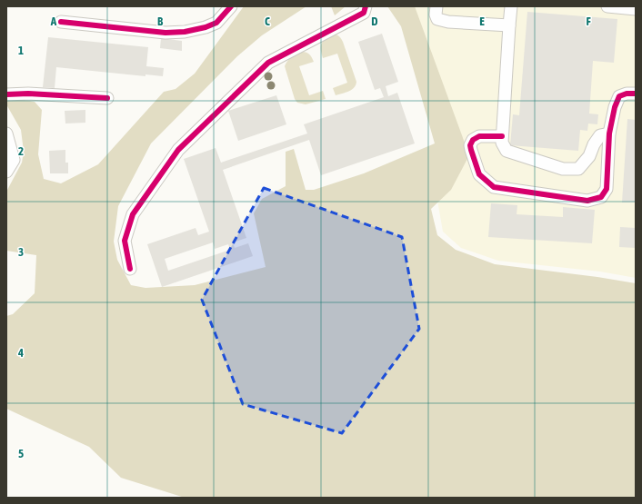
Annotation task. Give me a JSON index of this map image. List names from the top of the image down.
{
  "grid": {
    "columns": [
      "A",
      "B",
      "C",
      "D",
      "E",
      "F"
    ],
    "rows": [
      "1",
      "2",
      "3",
      "4",
      "5"
    ]
  }
}
